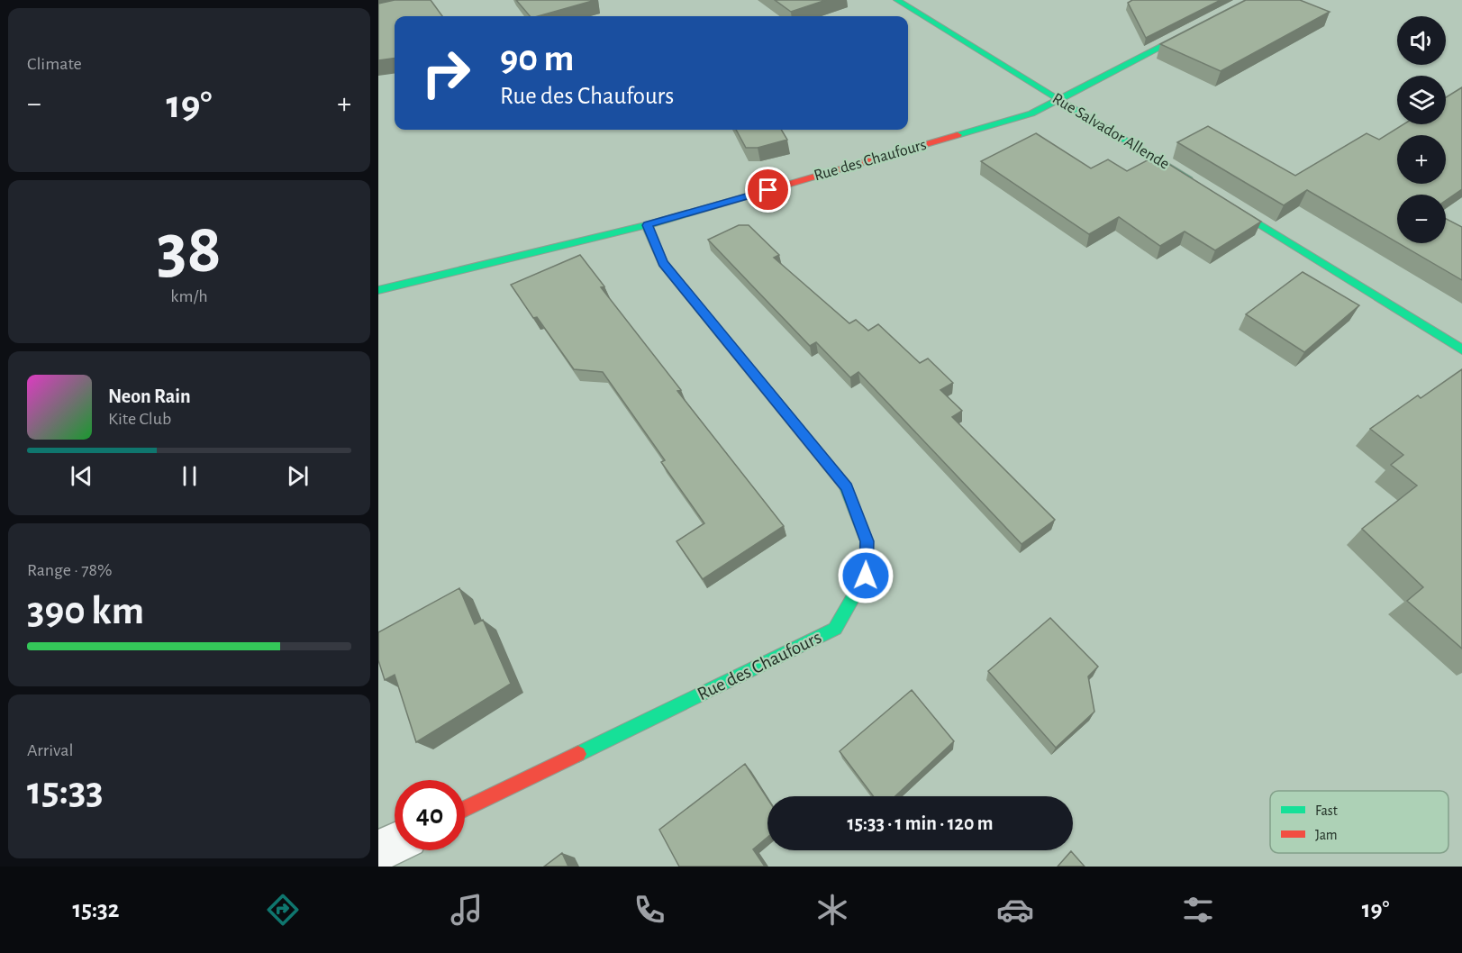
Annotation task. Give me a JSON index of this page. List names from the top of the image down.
{
  "streets": {
    "street": ["Rue Salvador Allende", "Rue des Chaufours"]
  },
  "crossings": [
    ["Rue Salvador Allende", "Rue des Chaufours"]
  ],
  "legend": ["Fast", "Jam"],
  "page": {
    "tile": [
      "Climate",
      ["38", "km/h"],
      ["Range · 78%", "390 km"],
      ["Arrival", "15:33"]
    ],
    "map_buttons": ["+", "−"],
    "turn": ["90 m", "Rue des Chaufours"],
    "heat": ["−", "19°", "+"],
    "song": ["Neon Rain", "Kite Club"],
    "limit": "40",
    "trip": "15:33 · 1 min · 120 m",
    "tabs": ["15:32", "19°"]
  }
}
